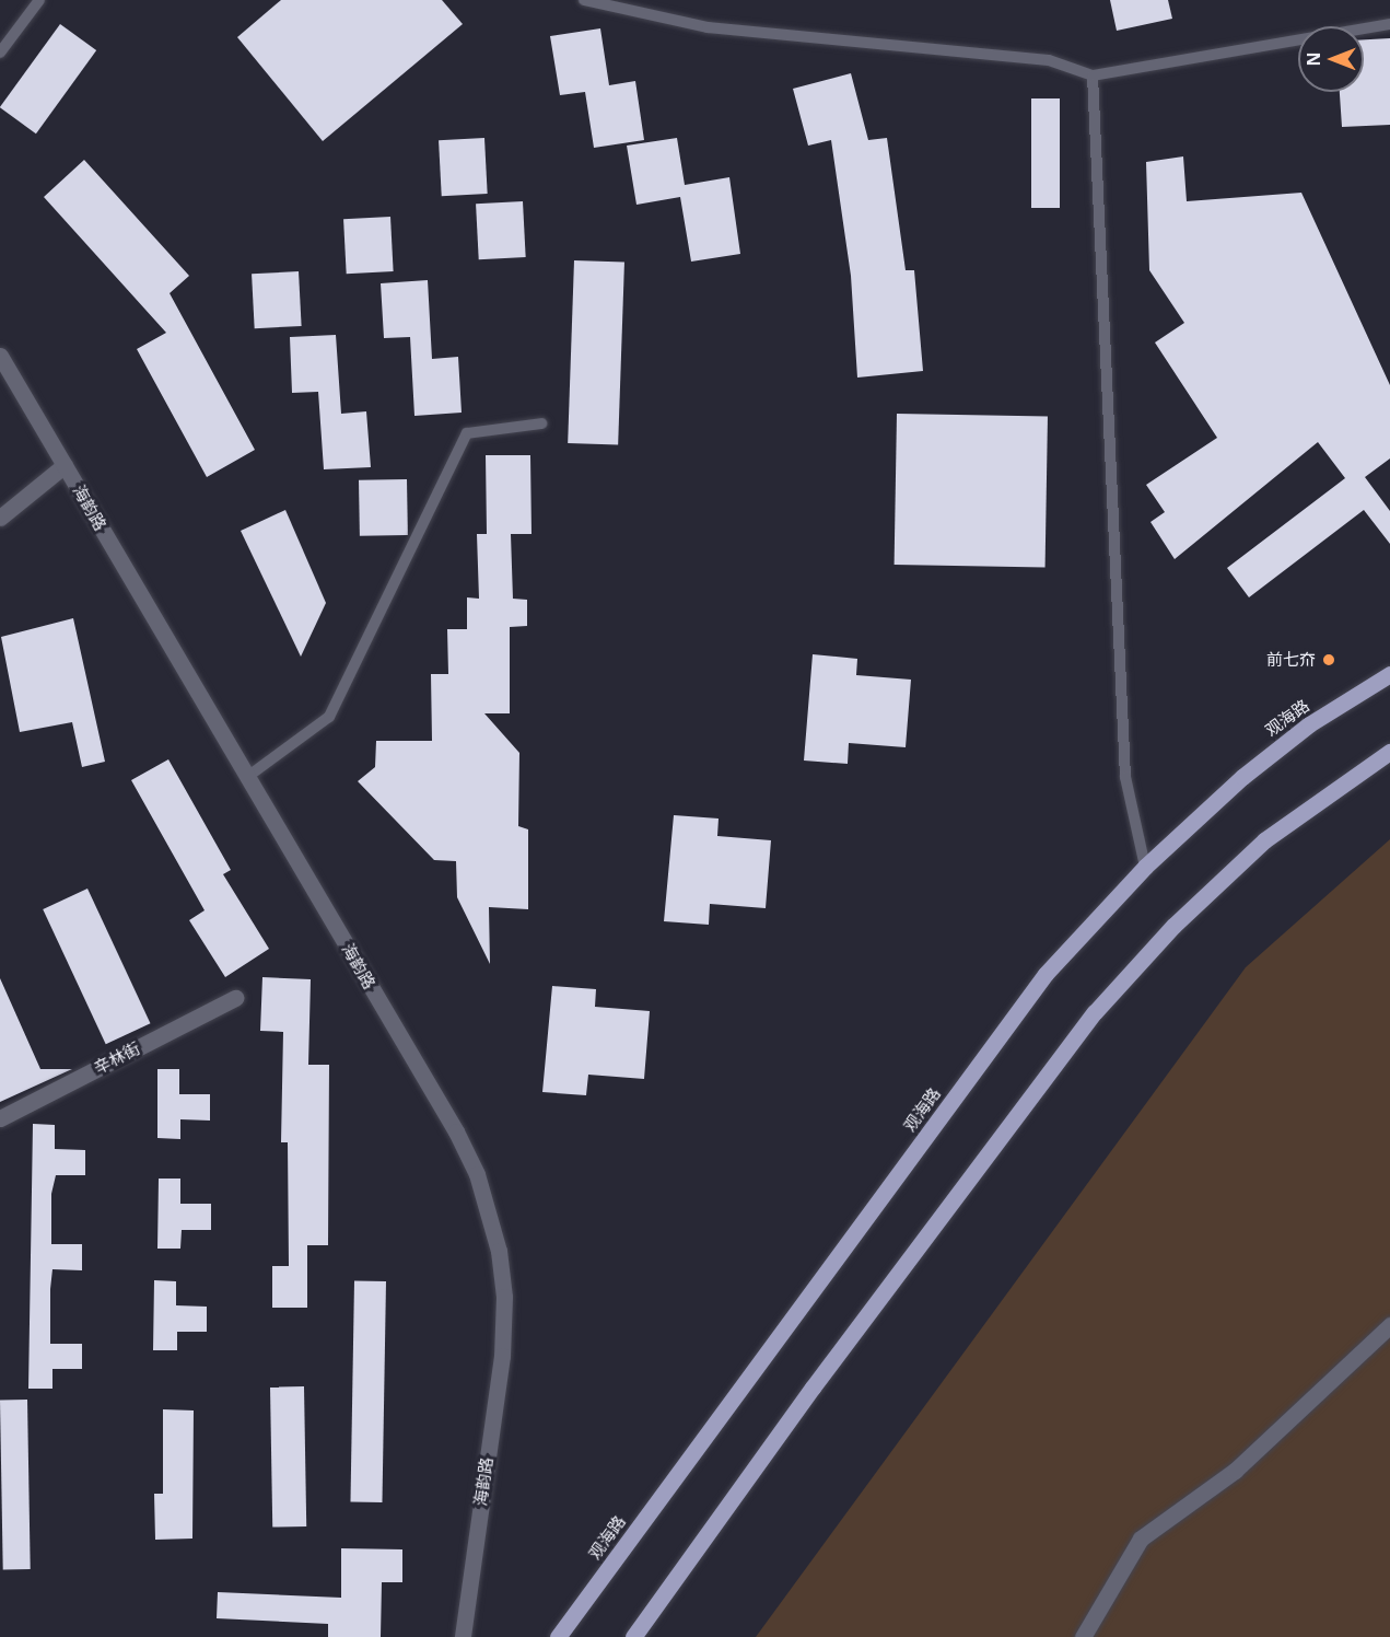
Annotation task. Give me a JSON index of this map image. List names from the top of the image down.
{
  "streets": {
    "main road": ["观海路"],
    "street": ["海韵路", "辛林街"]
  },
  "places": ["前七夼"],
  "north": "left"
}
